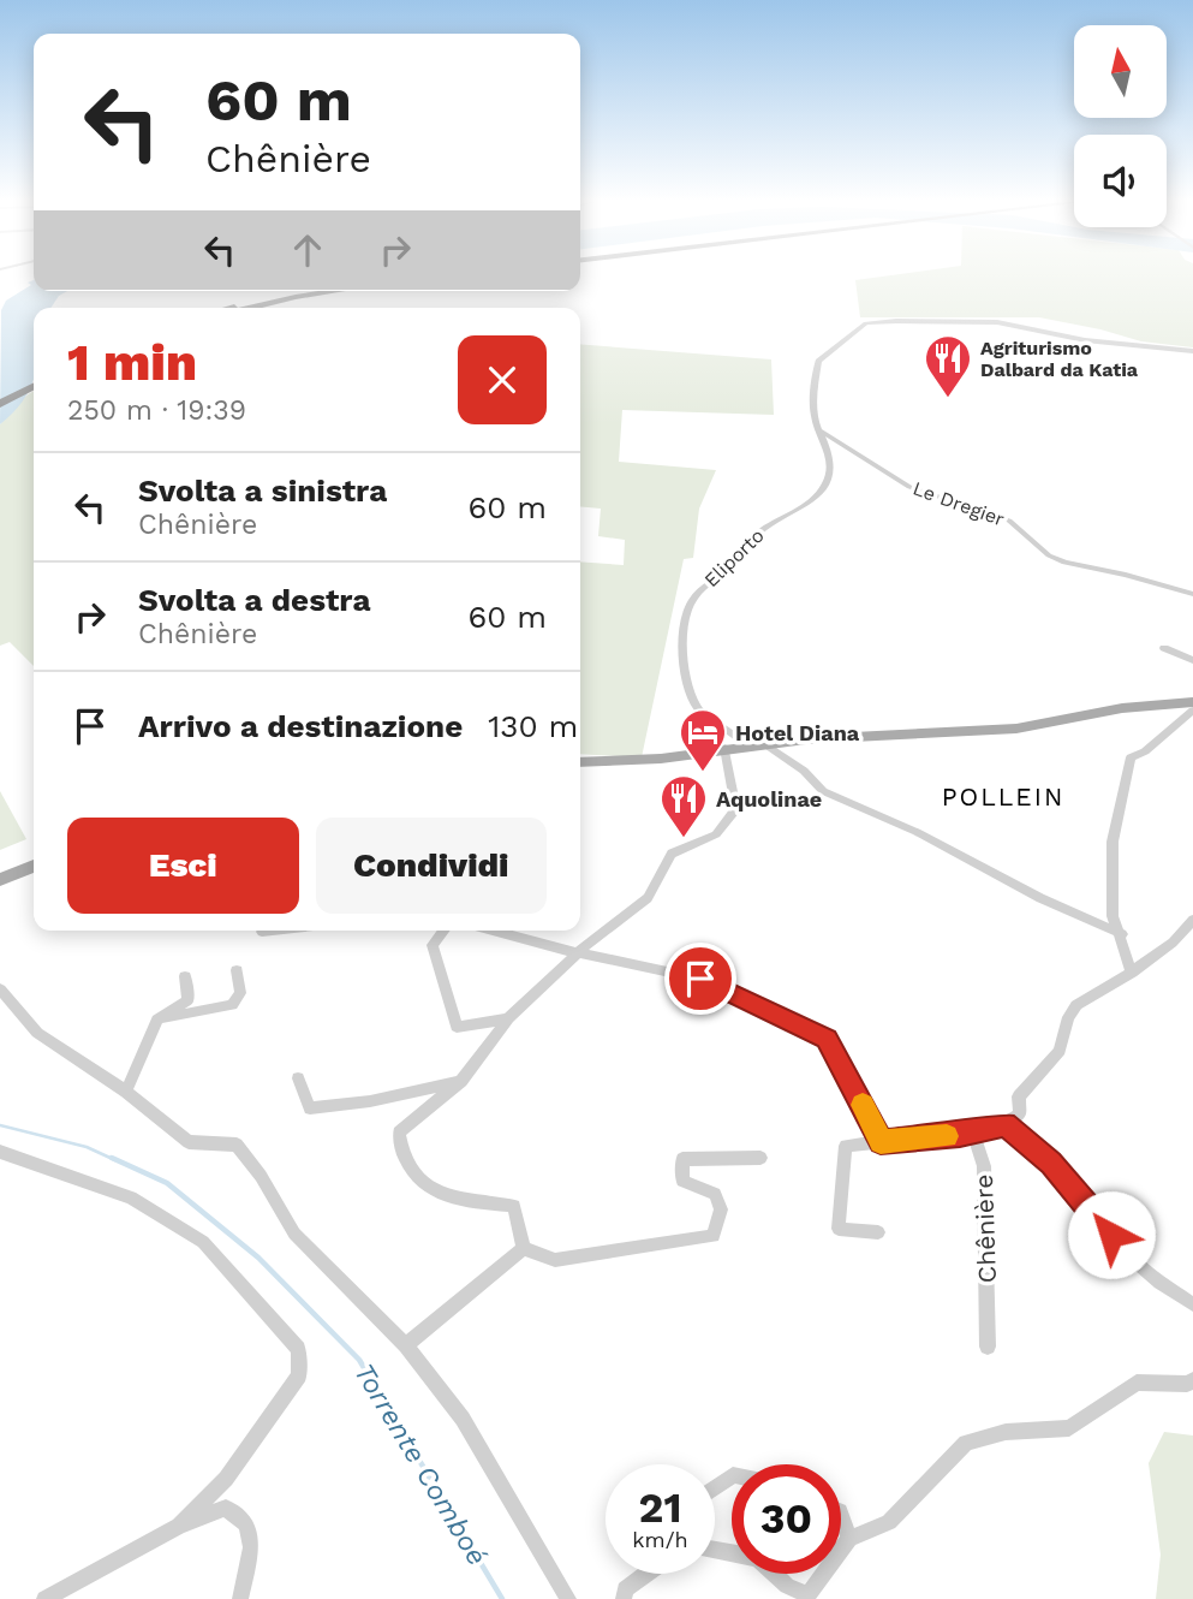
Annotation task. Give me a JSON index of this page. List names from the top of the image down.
{
  "streets": {
    "street": ["Le Dregier", "Eliporto", "Chênière"]
  },
  "crossings": [
    ["Le Dregier", "Eliporto"]
  ],
  "districts": ["POLLEIN"],
  "water": ["Torrente Comboé"],
  "places": {
    "restaurant": ["Agriturismo Dalbard da Katia", "Aquolinae"],
    "hotel": ["Hotel Diana"]
  },
  "north": "top",
  "page": {
    "turn": ["60 m", "Chênière"],
    "heading": ["1 min", "250 m · 19:39"],
    "list": [
      {
        "name": "Svolta a sinistra",
        "note": "Chênière",
        "value": "60 m"
      },
      {
        "name": "Svolta a destra",
        "note": "Chênière",
        "value": "60 m"
      },
      {
        "name": "Arrivo a destinazione",
        "value": "130 m"
      }
    ],
    "buttons": ["Esci", "Condividi"],
    "speed": "21 km/h",
    "limit": "30"
  }
}
